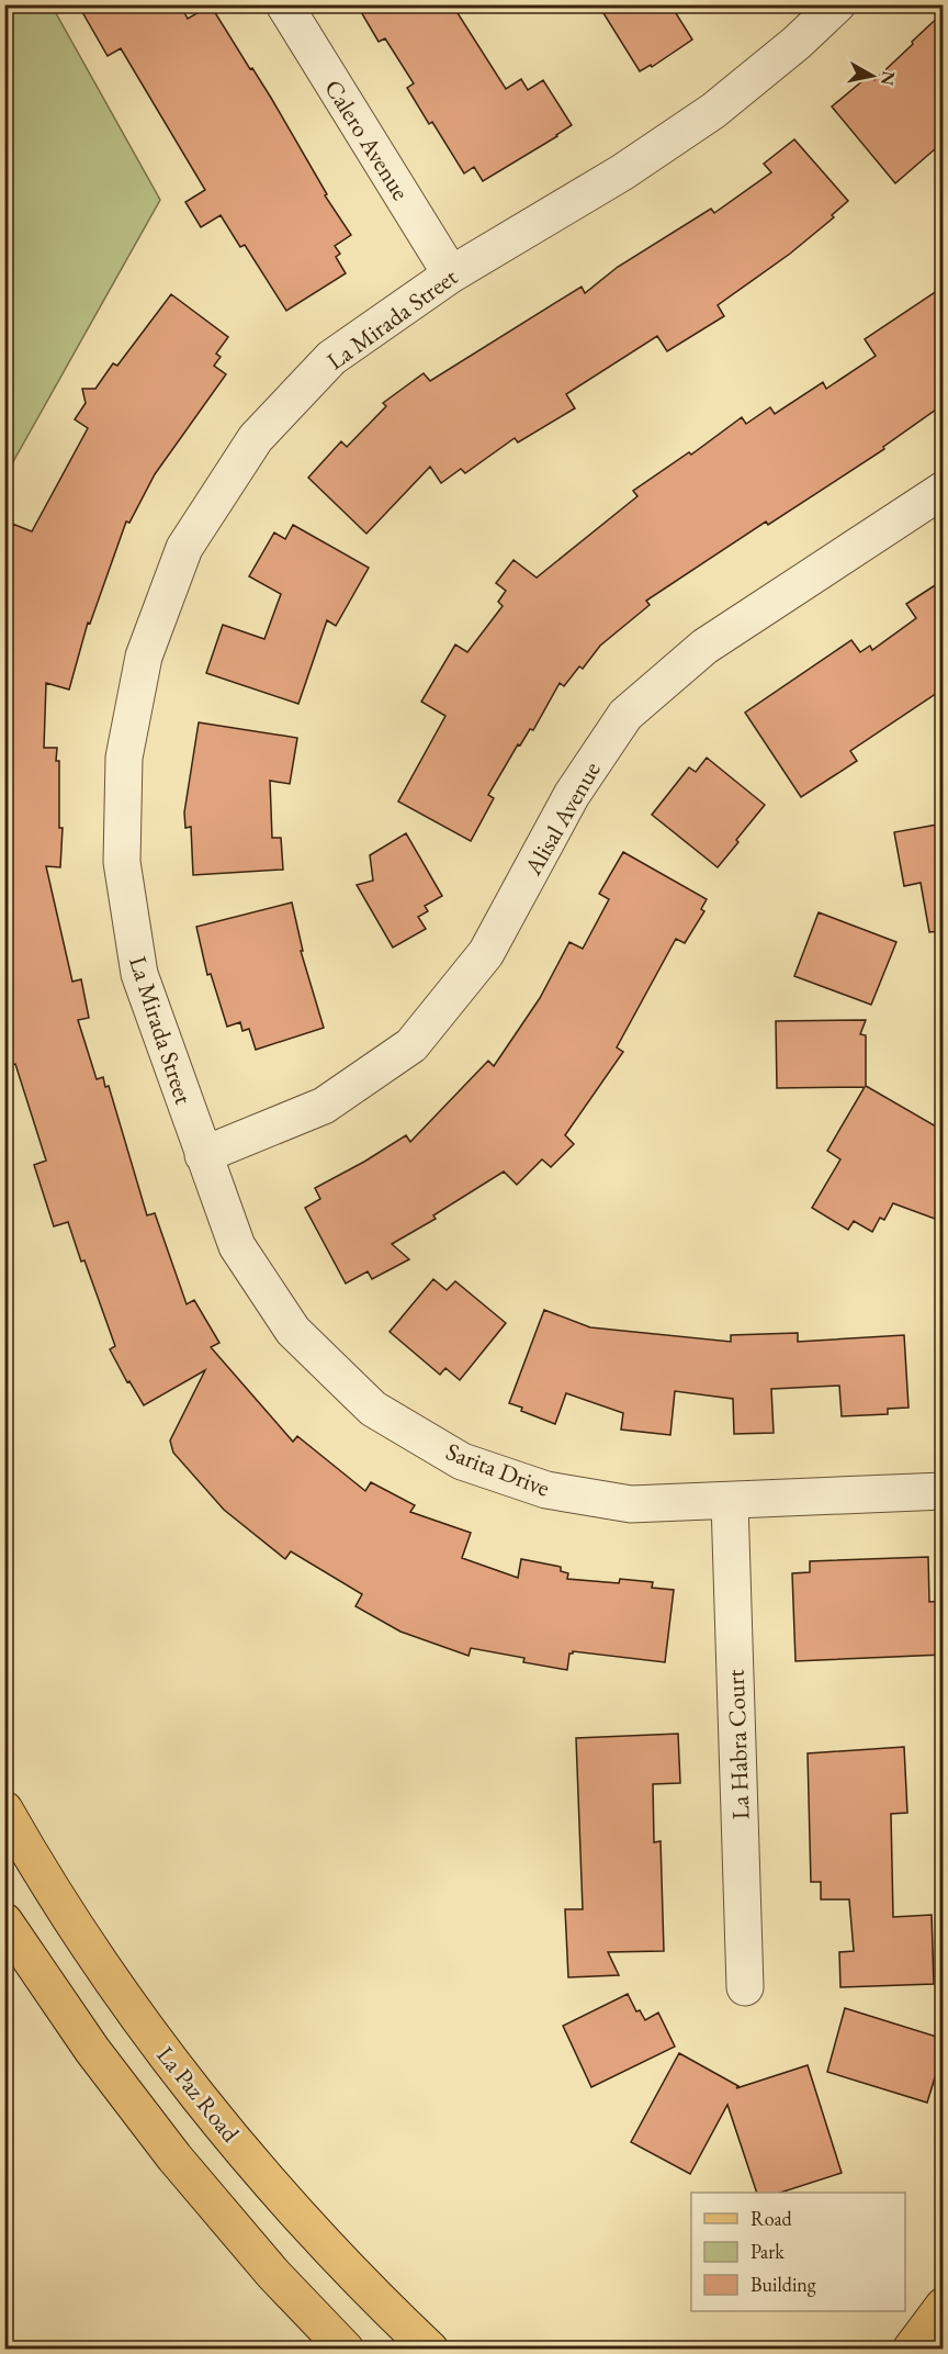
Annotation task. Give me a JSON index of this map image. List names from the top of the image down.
{
  "streets": {
    "main road": ["La Paz Road"],
    "street": [
      "Calero Avenue",
      "La Mirada Street",
      "Alisal Avenue",
      "Sarita Drive",
      "La Habra Court"
    ]
  },
  "crossings": [
    ["Calero Avenue", "La Mirada Street"],
    ["La Mirada Street", "Alisal Avenue"],
    ["La Mirada Street", "Sarita Drive"],
    ["Alisal Avenue", "Sarita Drive"],
    ["Sarita Drive", "La Habra Court"]
  ],
  "legend": ["Road", "Park", "Building"],
  "north": "right"
}
